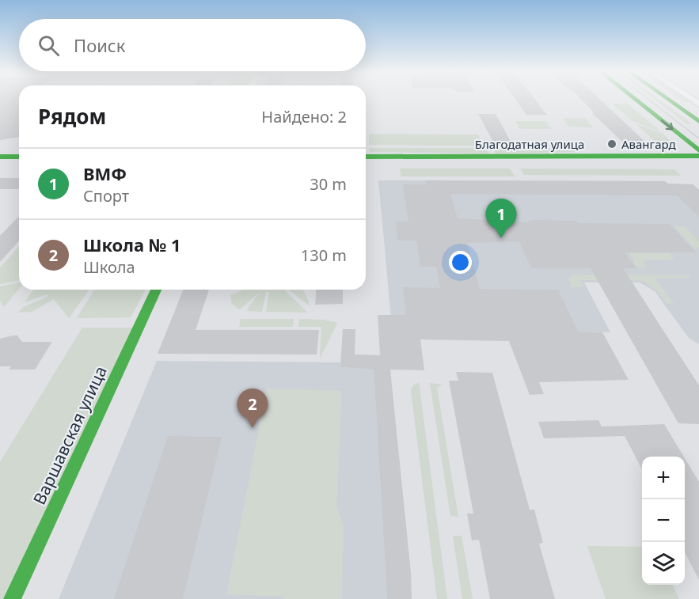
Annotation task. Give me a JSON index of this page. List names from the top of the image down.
{
  "streets": {
    "main road": ["Благодатная улица", "Варшавская улица"]
  },
  "places": ["Авангард"],
  "page": {
    "search": "Поиск",
    "heading": ["Рядом", "Найдено: 2"],
    "list": [
      {
        "mark": "1",
        "name": "ВМФ",
        "note": "Спорт",
        "value": "30 m"
      },
      {
        "mark": "2",
        "name": "Школа № 1",
        "note": "Школа",
        "value": "130 m"
      }
    ],
    "pins": ["1", "2"],
    "map_buttons": ["+", "−"]
  }
}
